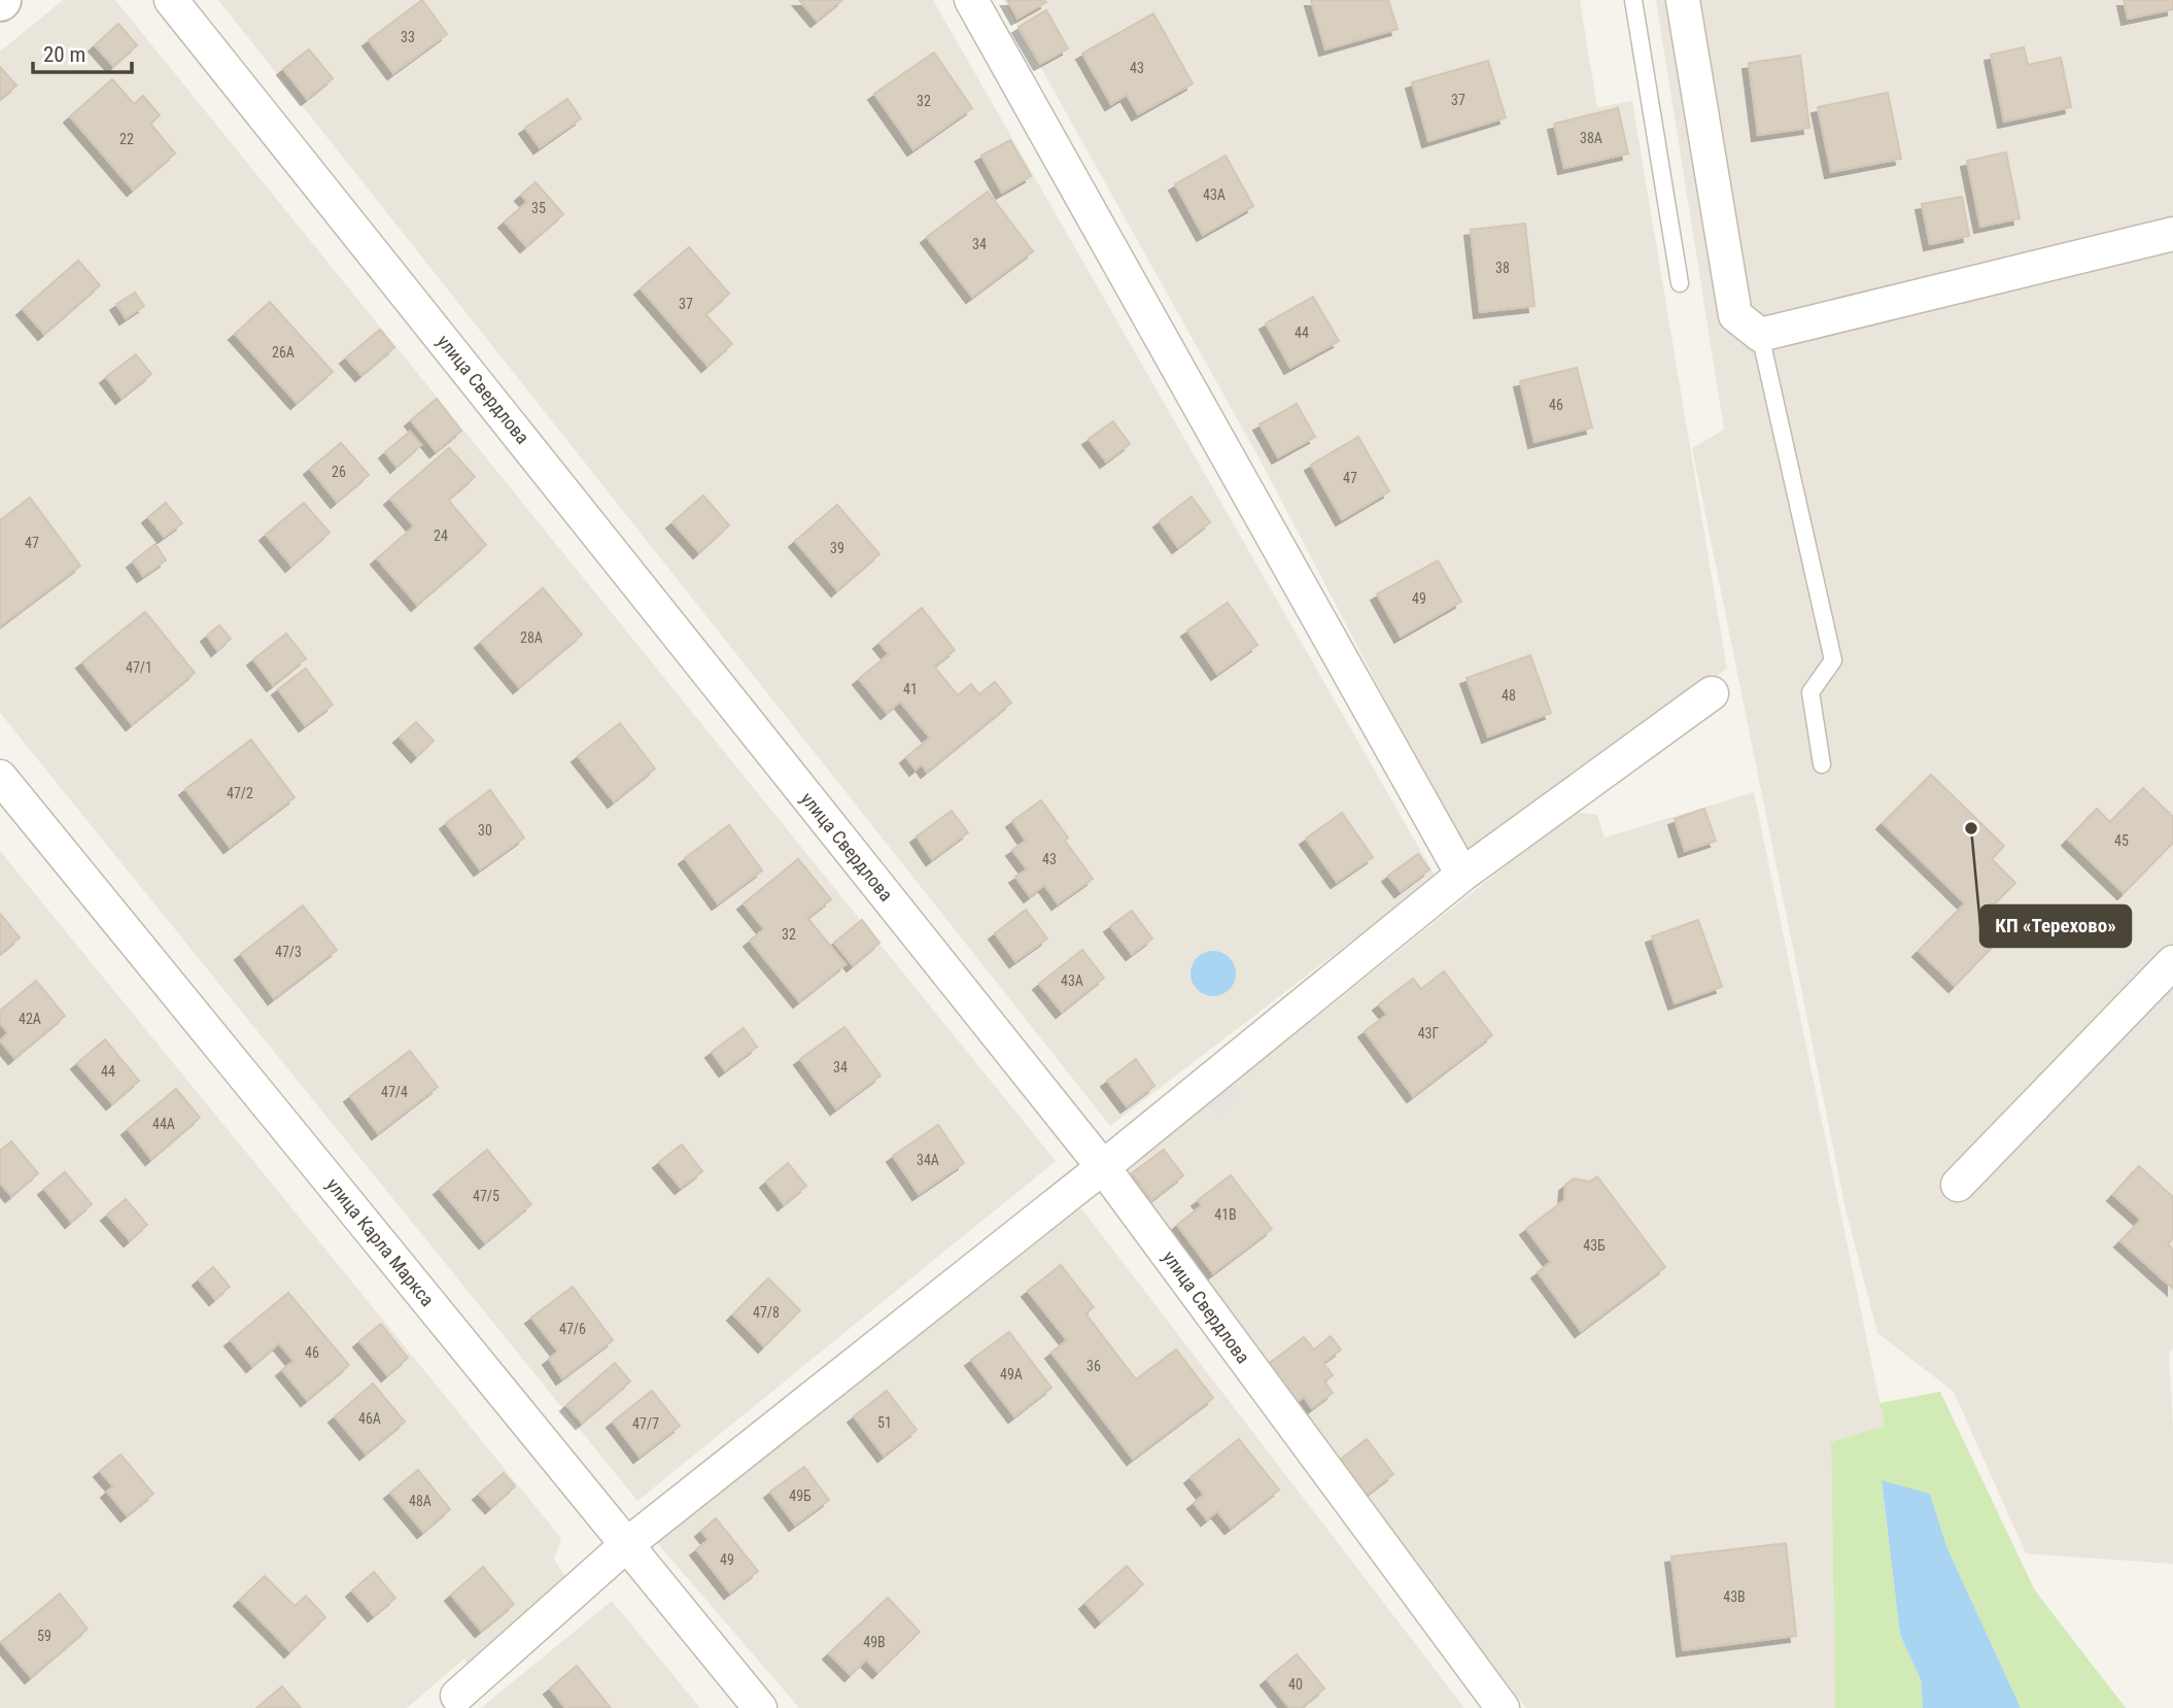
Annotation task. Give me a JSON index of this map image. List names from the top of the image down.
{
  "streets": {
    "street": ["улица Свердлова", "улица Карла Маркса"]
  },
  "places": ["КП «Терехово»"],
  "house_numbers": [
    "33",
    "43",
    "37",
    "32",
    "38А",
    "22",
    "43А",
    "35",
    "34",
    "38",
    "37",
    "44",
    "26А",
    "46",
    "26",
    "47",
    "24",
    "47",
    "39",
    "49",
    "28А",
    "47/1",
    "41",
    "48",
    "47/2",
    "30",
    "45",
    "43",
    "32",
    "47/3",
    "43А",
    "42А",
    "43Г",
    "34",
    "44",
    "47/4",
    "44А",
    "34А",
    "47/5",
    "41В",
    "43Б",
    "47/8",
    "47/6",
    "46",
    "36",
    "49А",
    "46А",
    "51",
    "47/7",
    "49Б",
    "48А",
    "49",
    "43В",
    "59",
    "49В",
    "40"
  ],
  "scale_bar": "20 m"
}
